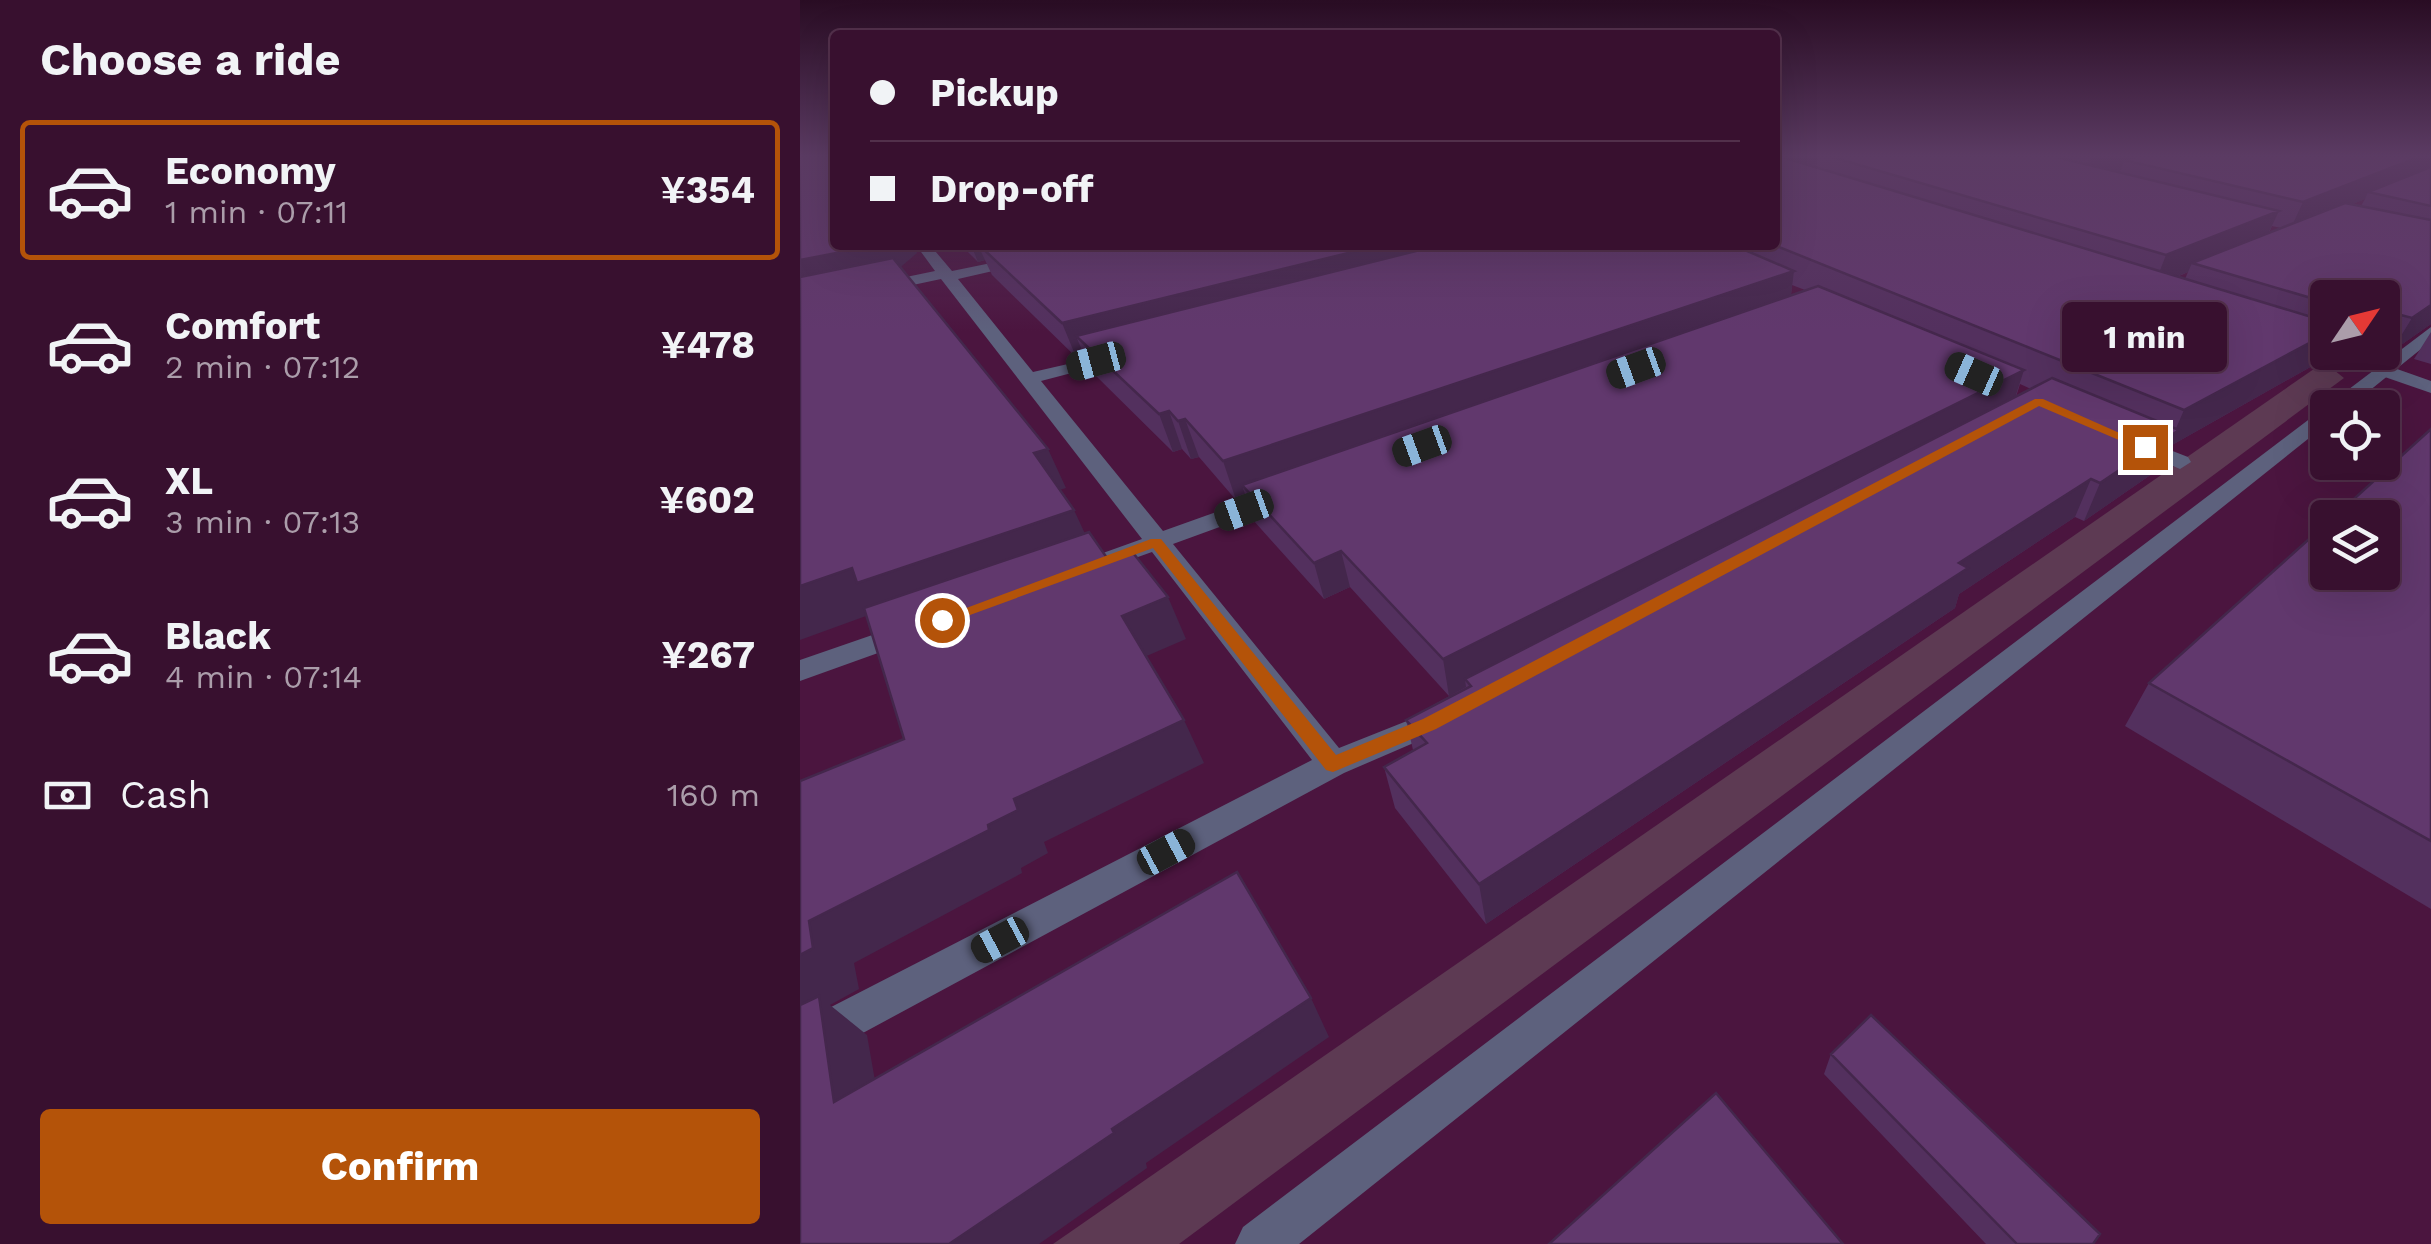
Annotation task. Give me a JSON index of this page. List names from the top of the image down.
{
  "north": "top right",
  "page": {
    "heading": "Choose a ride",
    "banner": ["Pickup", "Drop-off"],
    "list": [
      {
        "name": "Economy",
        "note": "1 min · 07:11",
        "value": "¥354"
      },
      {
        "name": "Comfort",
        "note": "2 min · 07:12",
        "value": "¥478"
      },
      {
        "name": "XL",
        "note": "3 min · 07:13",
        "value": "¥602"
      },
      {
        "name": "Black",
        "note": "4 min · 07:14",
        "value": "¥267"
      }
    ],
    "bubble": "1 min",
    "pay": ["Cash", "160 m"],
    "buttons": "Confirm"
  }
}
